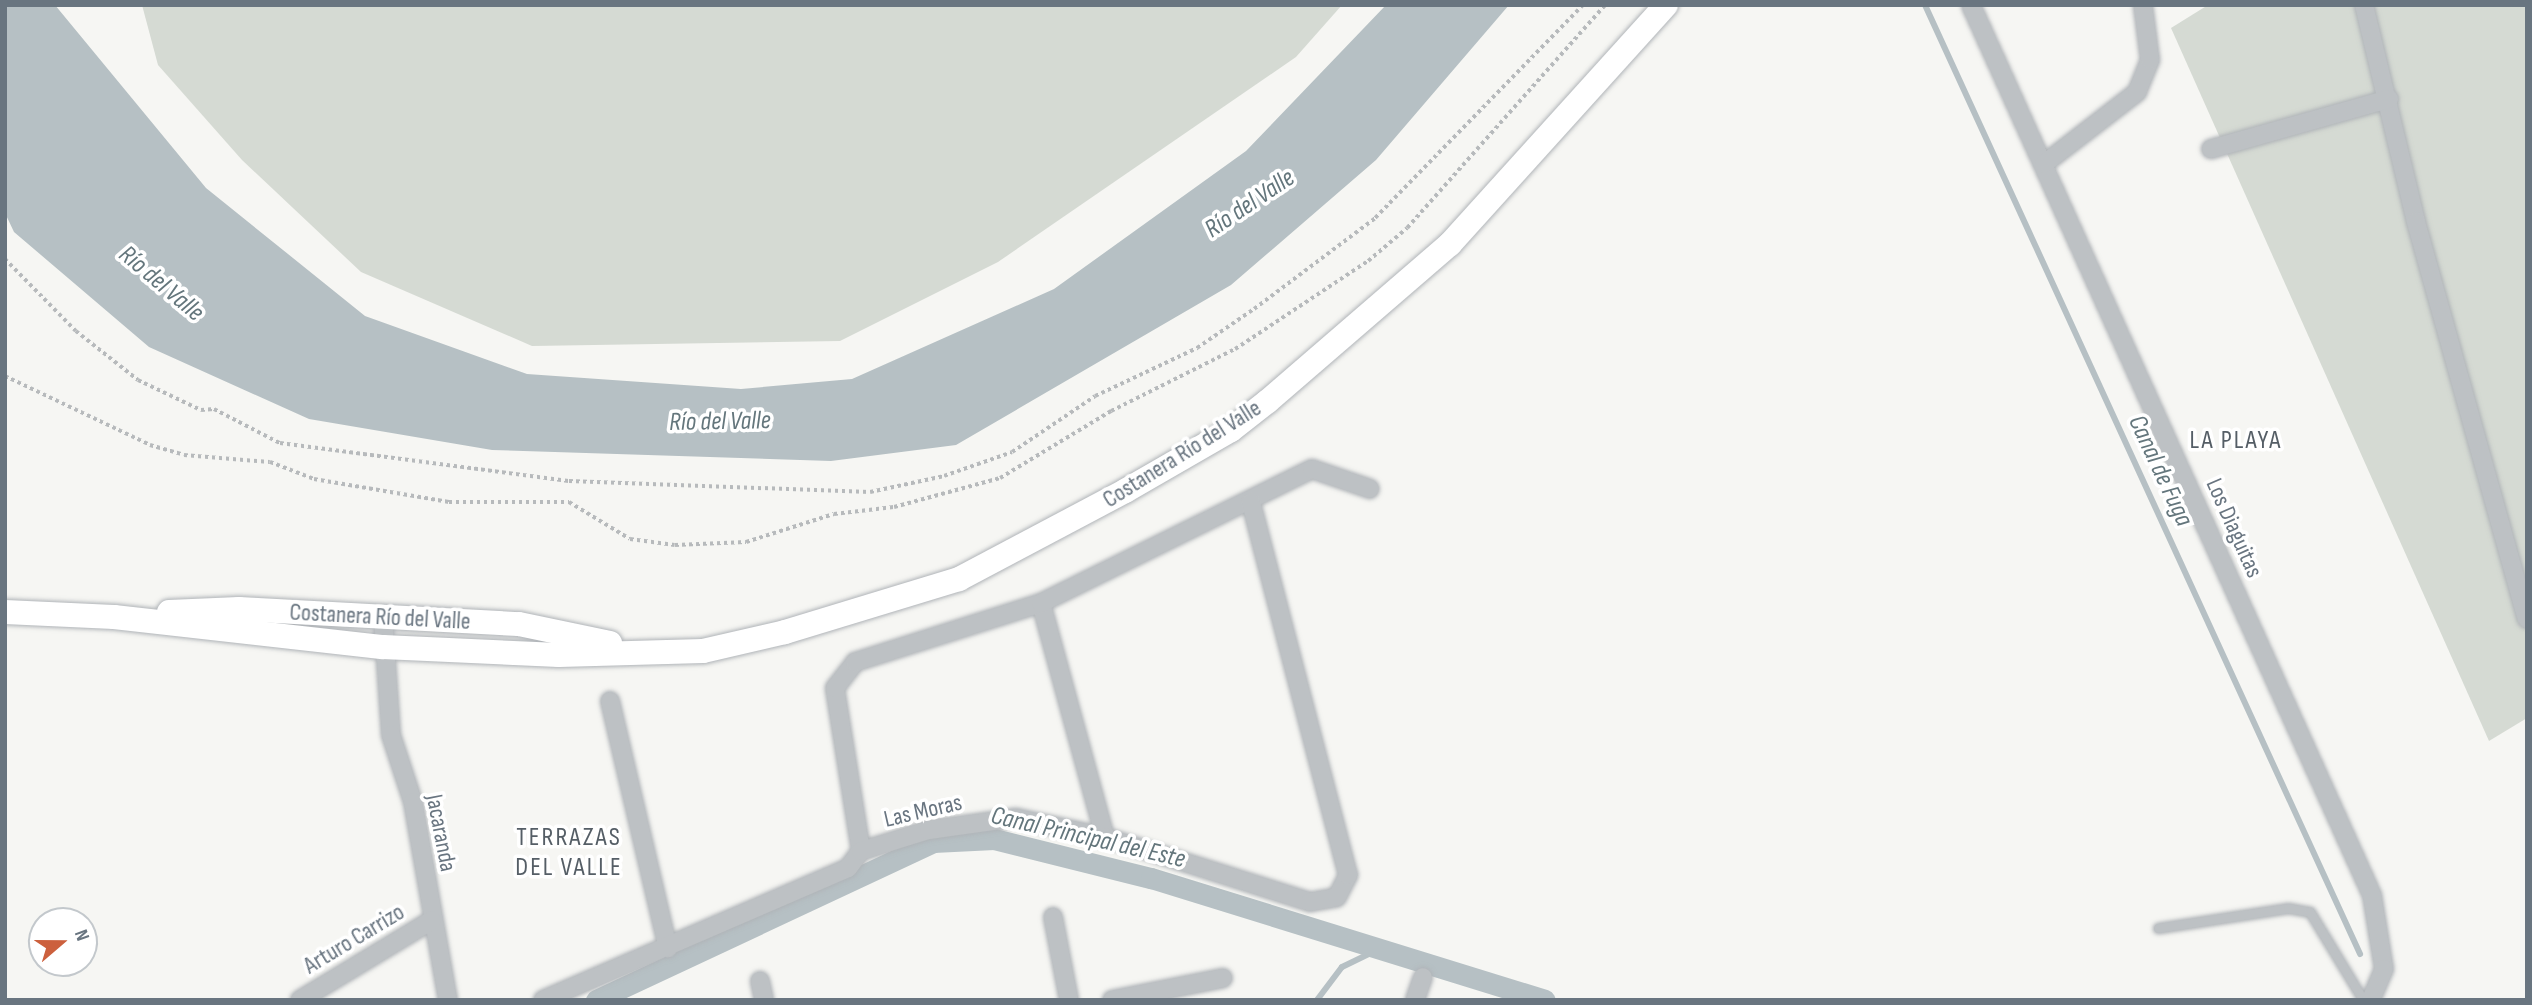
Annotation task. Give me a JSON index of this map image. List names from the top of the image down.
{
  "streets": {
    "main road": ["Costanera Río del Valle"],
    "street": [
      "Los Diaguitas",
      "Las Moras",
      "Jacaranda",
      "Arturo Carrizo"
    ]
  },
  "crossings": [
    ["Costanera Río del Valle", "Jacaranda"],
    ["Jacaranda", "Arturo Carrizo"]
  ],
  "districts": ["LA PLAYA", "TERRAZAS DEL VALLE"],
  "water": ["Río del Valle", "Canal de Fuga", "Canal Principal del Este"],
  "north": "right"
}
